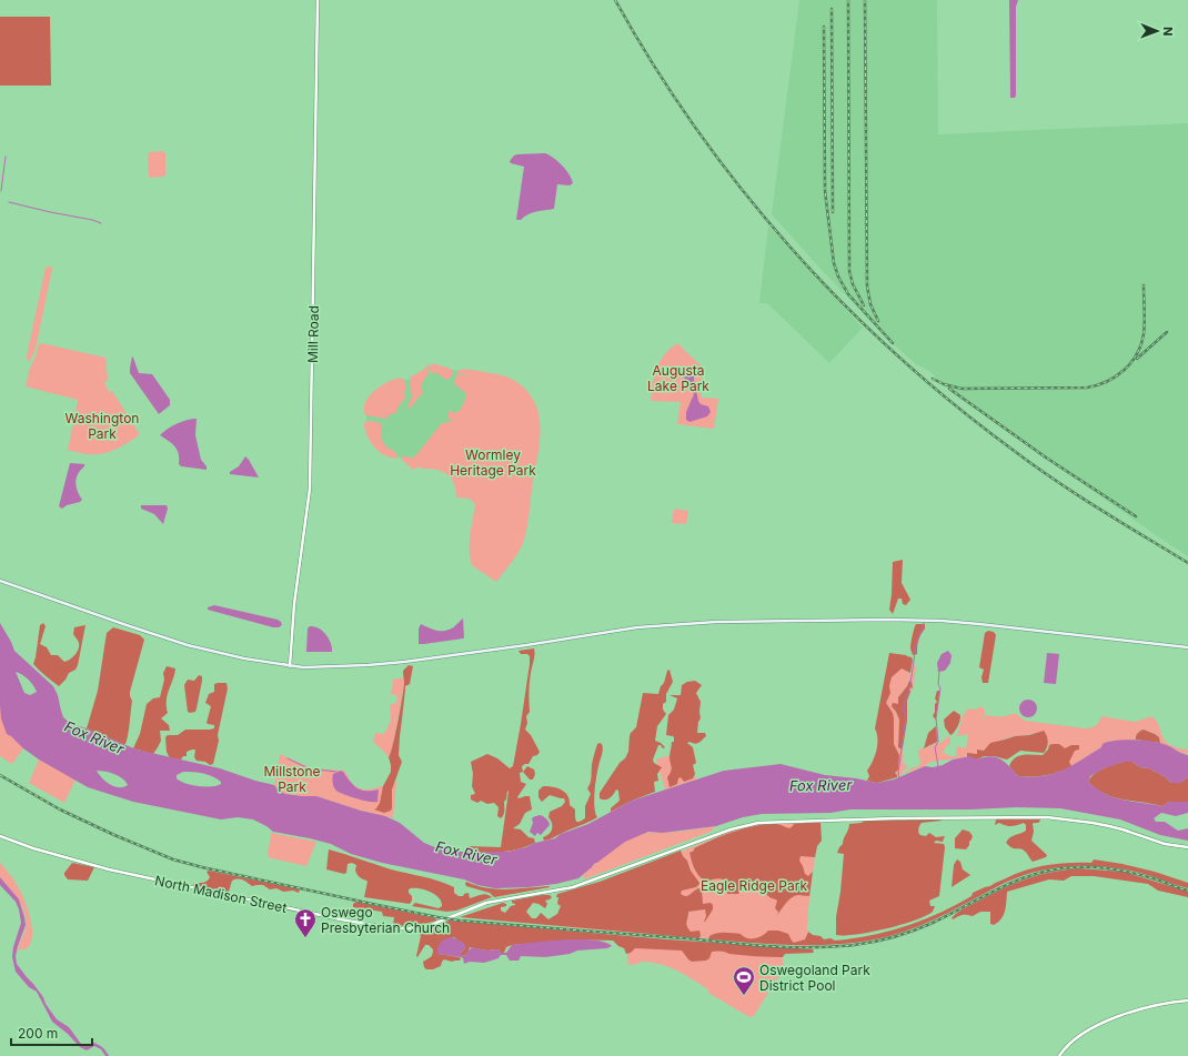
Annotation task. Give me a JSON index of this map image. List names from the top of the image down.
{
  "streets": {
    "street": ["Mill Road", "North Madison Street"]
  },
  "water": ["Fox River"],
  "parks": [
    "Augusta Lake Park",
    "Washington Park",
    "Wormley Heritage Park",
    "Millstone Park",
    "Eagle Ridge Park"
  ],
  "places": {
    "church": ["Oswego Presbyterian Church"],
    "sports": ["Oswegoland Park District Pool"]
  },
  "scale_bar": "200 m",
  "north": "right"
}
